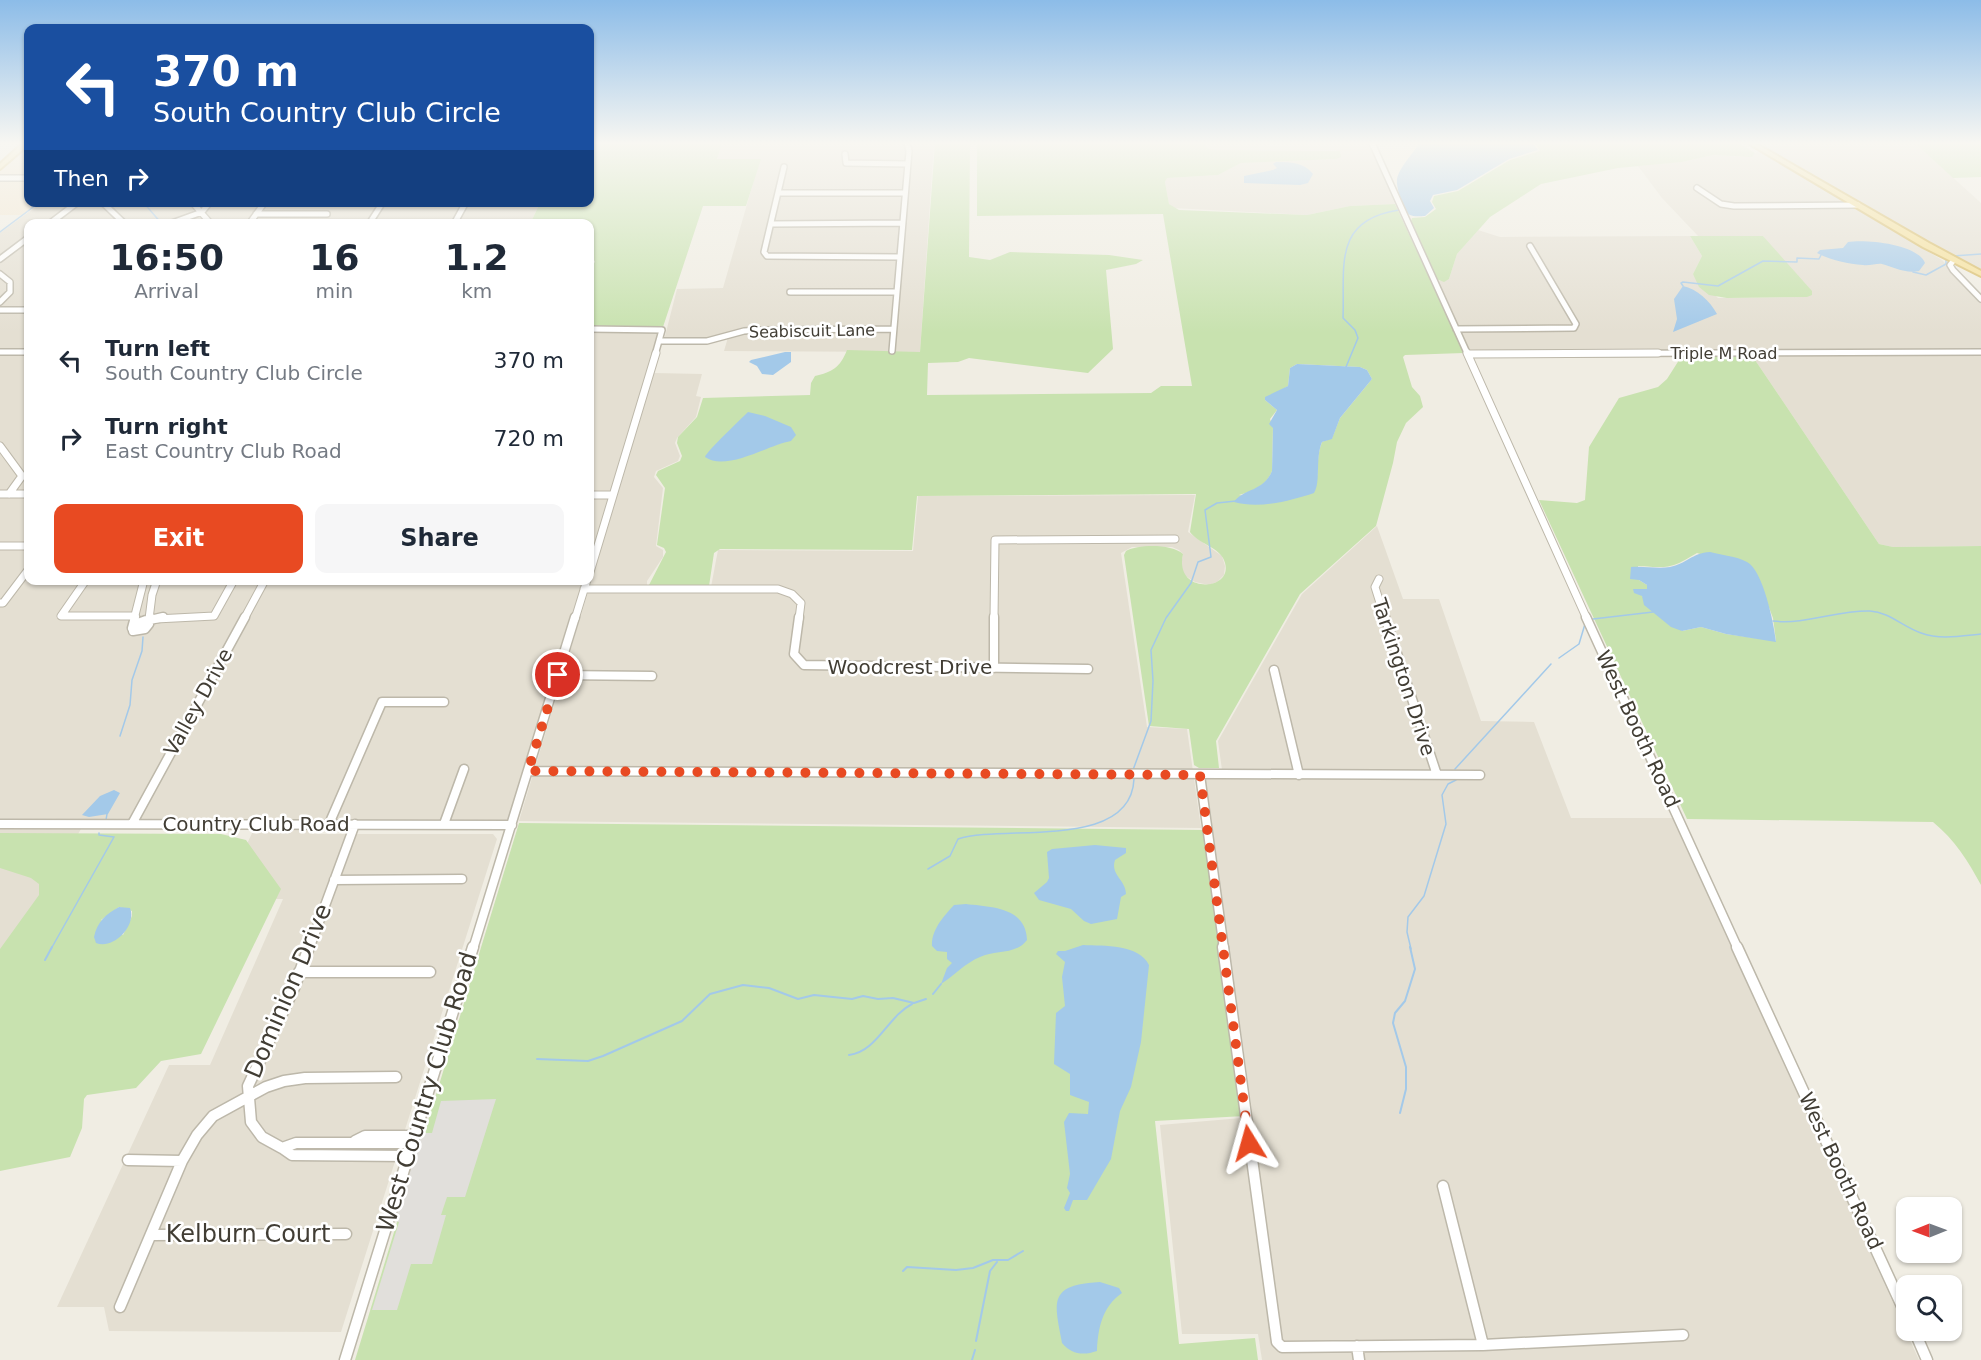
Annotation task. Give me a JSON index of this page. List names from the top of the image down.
{
  "streets": {
    "street": [
      "Seabiscuit Lane",
      "Triple M Road",
      "Woodcrest Drive",
      "Tarkington Drive",
      "Valley Drive",
      "West Booth Road",
      "Country Club Road",
      "Dominion Drive",
      "West Country Club Road",
      "Kelburn Court"
    ]
  },
  "crossings": [
    ["Triple M Road", "West Booth Road"],
    ["Woodcrest Drive", "West Country Club Road"],
    ["Valley Drive", "Country Club Road"],
    ["Country Club Road", "Dominion Drive"],
    ["Country Club Road", "West Country Club Road"],
    ["Dominion Drive", "West Country Club Road"]
  ],
  "north": "left",
  "page": {
    "turn": ["370 m", "South Country Club Circle"],
    "then": "Then",
    "eta": [
      "16:50",
      "Arrival",
      "16",
      "min",
      "1.2",
      "km"
    ],
    "list": [
      {
        "name": "Turn left",
        "note": "South Country Club Circle",
        "value": "370 m"
      },
      {
        "name": "Turn right",
        "note": "East Country Club Road",
        "value": "720 m"
      }
    ],
    "buttons": ["Exit", "Share"]
  }
}
